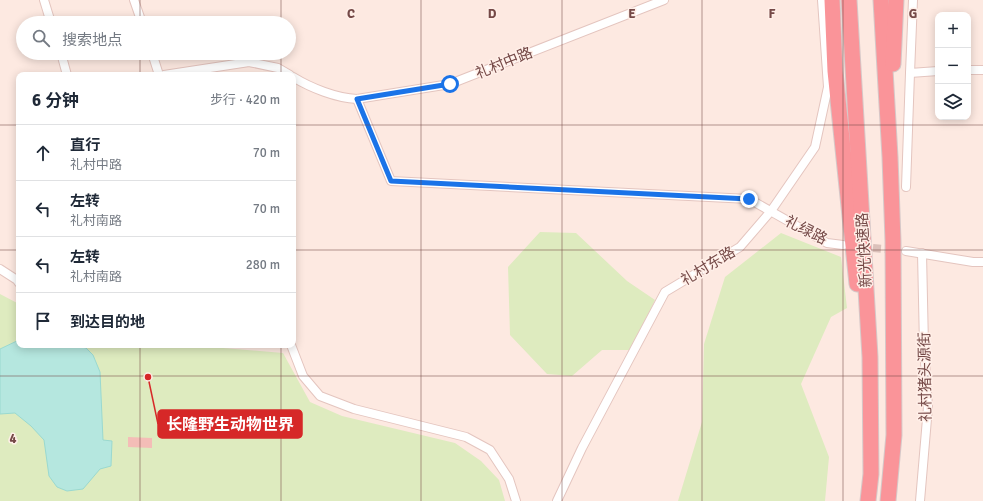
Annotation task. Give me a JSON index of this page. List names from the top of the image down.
{
  "streets": {
    "highway": ["新光快速路"],
    "street": [
      "礼村中路",
      "礼绿路",
      "礼村东路",
      "礼村猪头源街"
    ]
  },
  "crossings": [
    ["礼村中路", "礼绿路"],
    ["礼绿路", "礼村东路"]
  ],
  "places": ["长隆野生动物世界"],
  "page": {
    "map_buttons": ["+", "−"],
    "search": "搜索地点",
    "heading": ["6 分钟", "步行 · 420 m"],
    "list": [
      ["直行", "礼村中路", "70 m"],
      ["左转", "礼村南路", "70 m"],
      ["左转", "礼村南路", "280 m"],
      "到达目的地"
    ]
  },
  "grid": {
    "columns": [
      "C",
      "D",
      "E",
      "F",
      "G"
    ],
    "rows": ["4"]
  }
}
